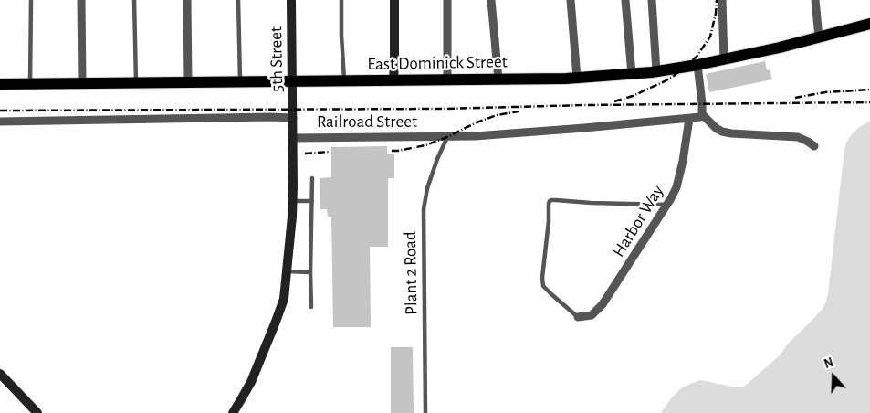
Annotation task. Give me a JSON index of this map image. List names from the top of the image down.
{
  "streets": {
    "main road": ["East Dominick Street"],
    "street": ["5th Street", "Railroad Street", "Harbor Way"],
    "lane": ["Plant 2 Road"]
  },
  "crossings": [
    ["5th Street", "East Dominick Street"],
    ["5th Street", "Railroad Street"],
    ["Railroad Street", "Harbor Way"],
    ["Railroad Street", "Plant 2 Road"]
  ],
  "north": "top"
}
